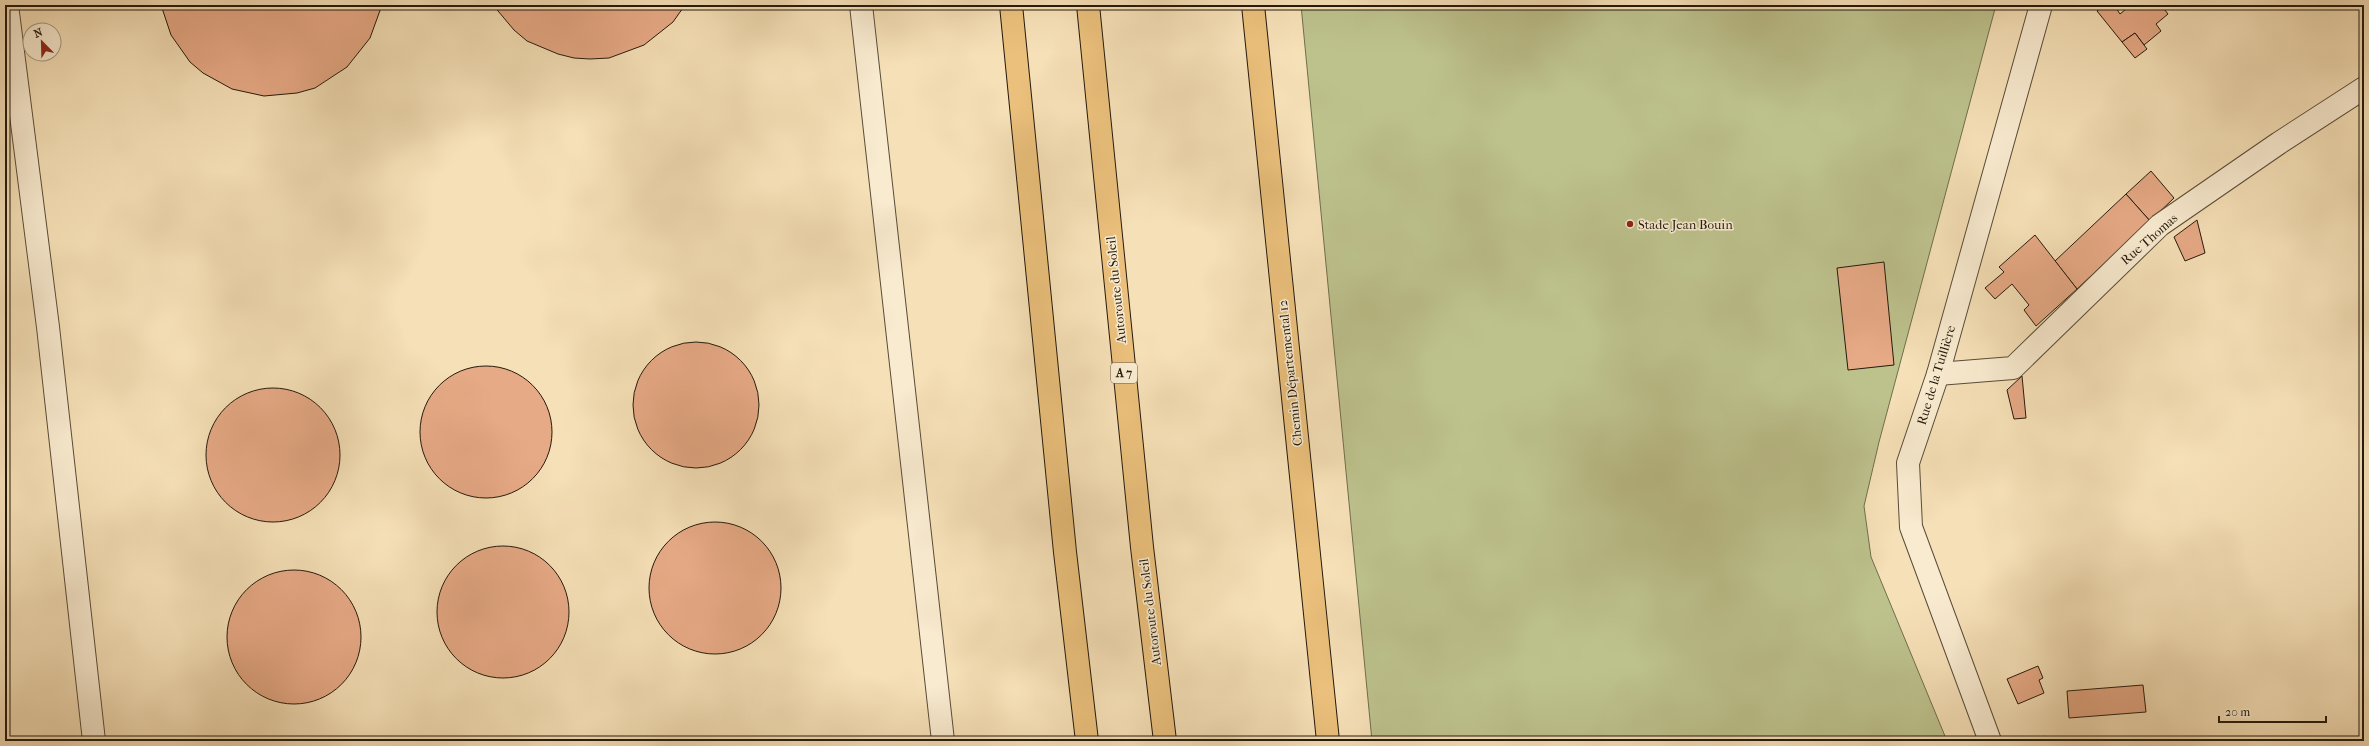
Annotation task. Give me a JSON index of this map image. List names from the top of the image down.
{
  "streets": {
    "main road": ["Autoroute du Soleil", "A 7", "Chemin Départemental 12"],
    "street": ["Rue Thomas", "Rue de la Tuillière"]
  },
  "crossings": [
    ["Rue Thomas", "Rue de la Tuillière"]
  ],
  "places": ["Stade Jean Bouin"],
  "scale_bar": "20 m",
  "north": "top left"
}
